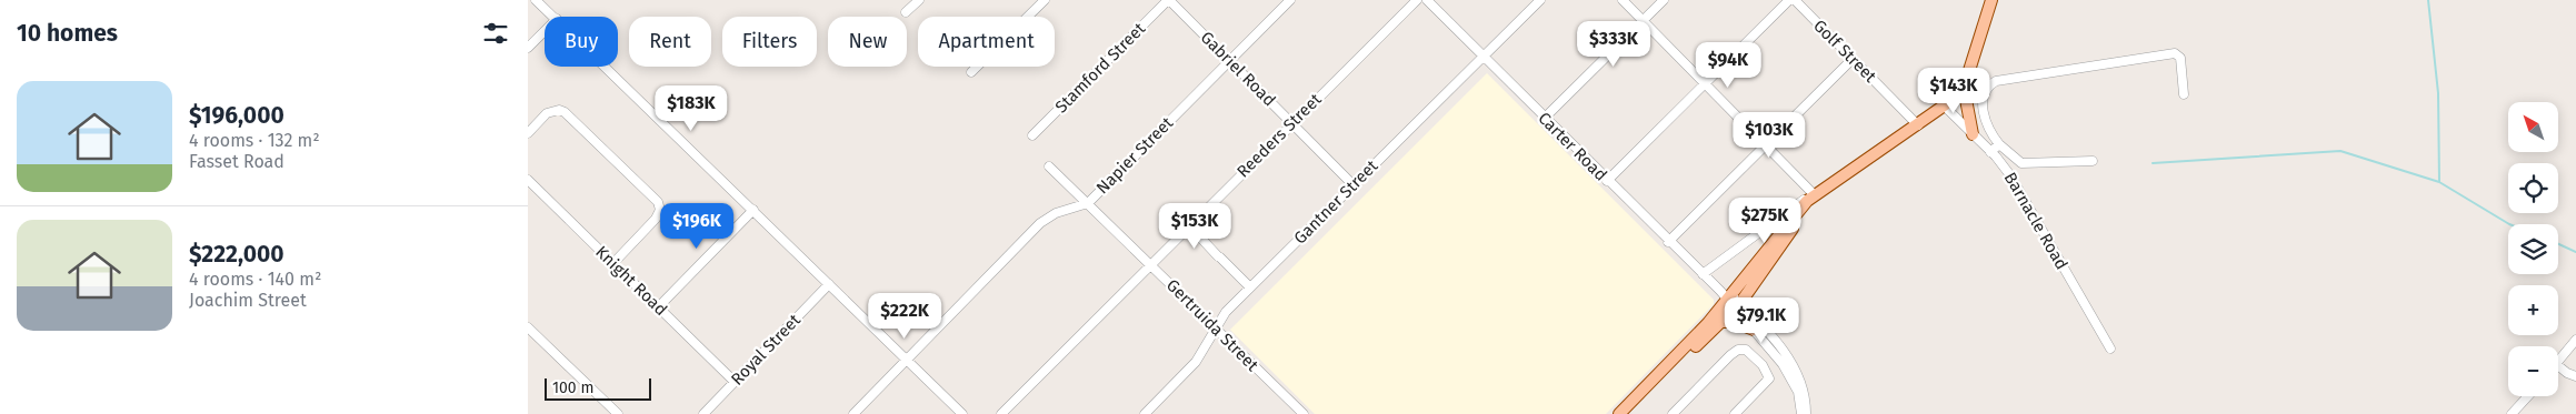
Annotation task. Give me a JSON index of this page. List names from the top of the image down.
{
  "streets": {
    "street": [
      "Golf Street",
      "Stamford Street",
      "Gabriel Road",
      "Reeders Street",
      "Carter Road",
      "Napier Street",
      "Gantner Street",
      "Barnacle Road",
      "Knight Road",
      "Gertruida Street",
      "Royal Street"
    ]
  },
  "crossings": [
    ["Stamford Street", "Gabriel Road"],
    ["Gabriel Road", "Reeders Street"],
    ["Gabriel Road", "Napier Street"],
    ["Gabriel Road", "Gantner Street"],
    ["Reeders Street", "Gertruida Street"],
    ["Carter Road", "Gantner Street"],
    ["Napier Street", "Gertruida Street"],
    ["Gantner Street", "Gertruida Street"],
    ["Knight Road", "Royal Street"]
  ],
  "scale_bar": "100 m",
  "north": "top left",
  "page": {
    "heading": "10 homes",
    "chip": [
      "Buy",
      "Rent",
      "Filters",
      "New",
      "Apartment"
    ],
    "price": [
      "$333K",
      "$94K",
      "$143K",
      "$183K",
      "$103K",
      "$275K",
      "$196K",
      "$153K",
      "$222K",
      "$79.1K"
    ],
    "list": [
      {
        "name": "$196,000",
        "note": "4 rooms · 132 m² · Fasset Road"
      },
      {
        "name": "$222,000",
        "note": "4 rooms · 140 m² · Joachim Street"
      }
    ],
    "map_buttons": ["+", "−"],
    "scale": "100 m"
  }
}
